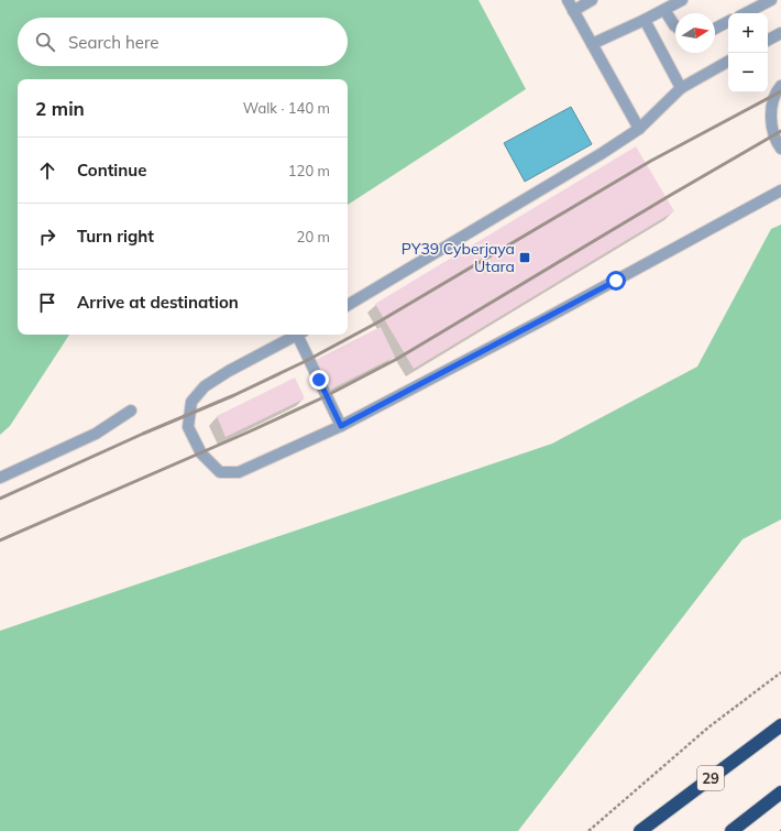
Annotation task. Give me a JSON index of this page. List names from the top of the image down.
{
  "streets": {
    "highway": ["29"]
  },
  "places": {
    "transit": ["PY39 Cyberjaya Utara"]
  },
  "north": "right",
  "page": {
    "map_buttons": ["+", "−"],
    "search": "Search here",
    "heading": ["2 min", "Walk · 140 m"],
    "list": [
      ["Continue", "120 m"],
      ["Turn right", "20 m"],
      "Arrive at destination"
    ]
  }
}
